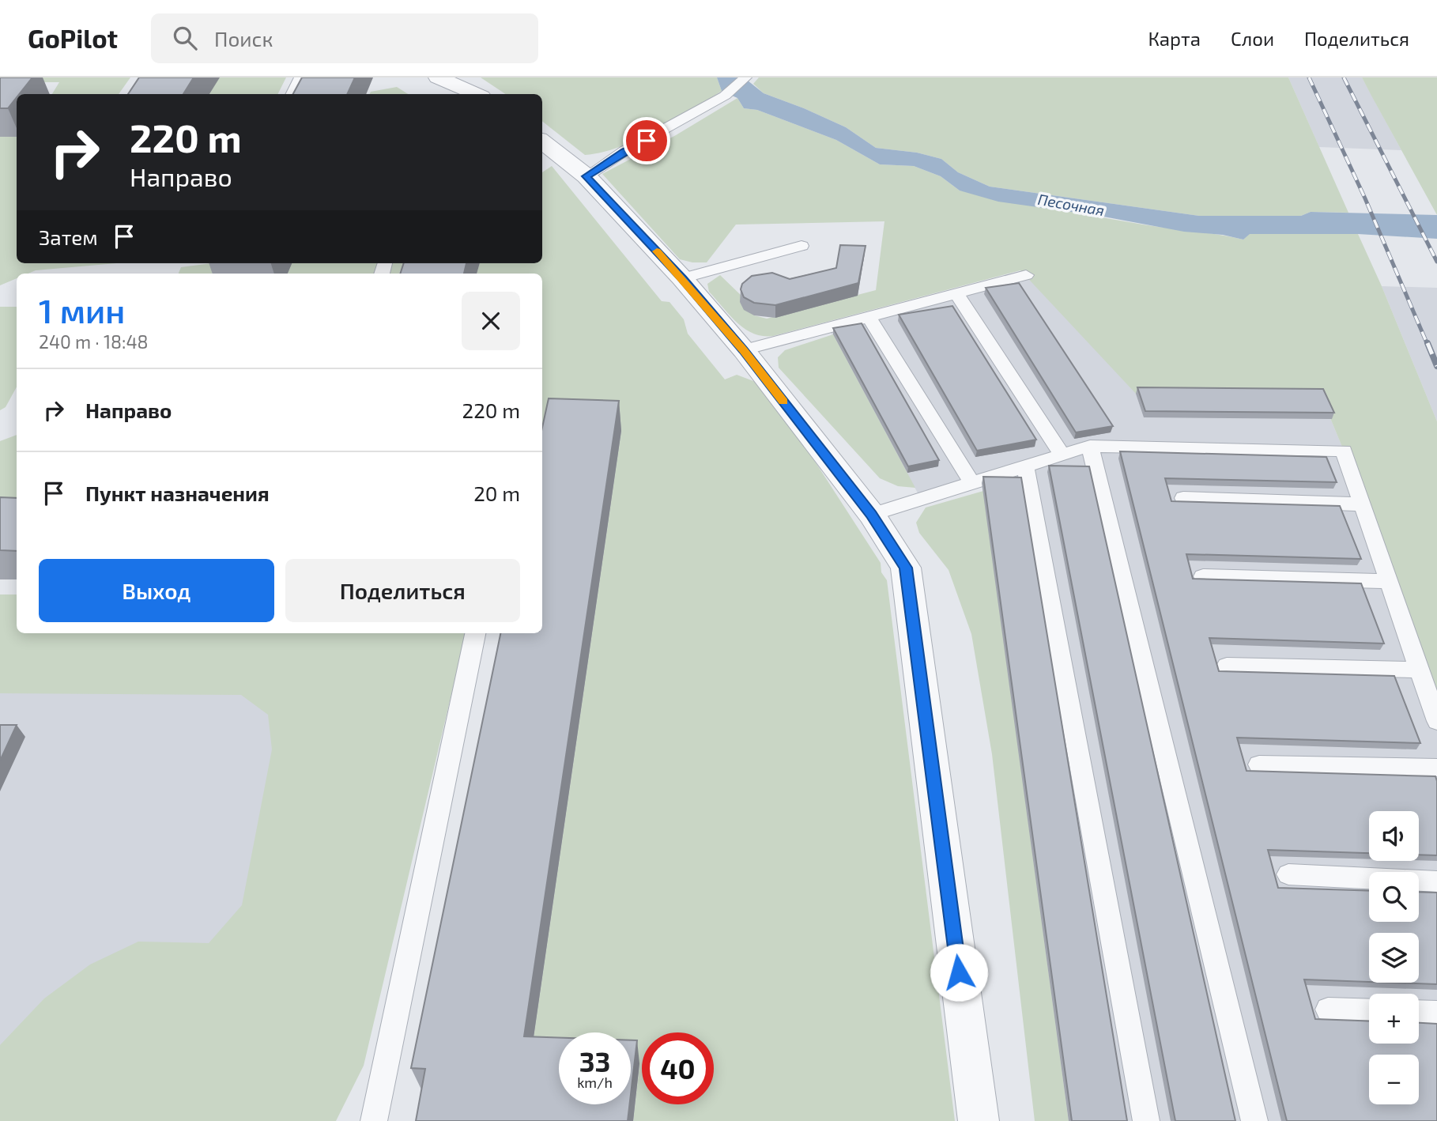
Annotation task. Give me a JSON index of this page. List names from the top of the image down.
{
  "water": ["Песочная"],
  "page": {
    "header": "GoPilot",
    "search": "Поиск",
    "nav": ["Карта", "Слои", "Поделиться"],
    "turn": ["220 m", "Направо"],
    "then": "Затем",
    "heading": ["1 мин", "240 m · 18:48"],
    "list": [
      {
        "name": "Направо",
        "value": "220 m"
      },
      {
        "name": "Пункт назначения",
        "value": "20 m"
      }
    ],
    "buttons": ["Выход", "Поделиться"],
    "map_buttons": ["+", "−"],
    "speed": "33 km/h",
    "limit": "40"
  }
}
